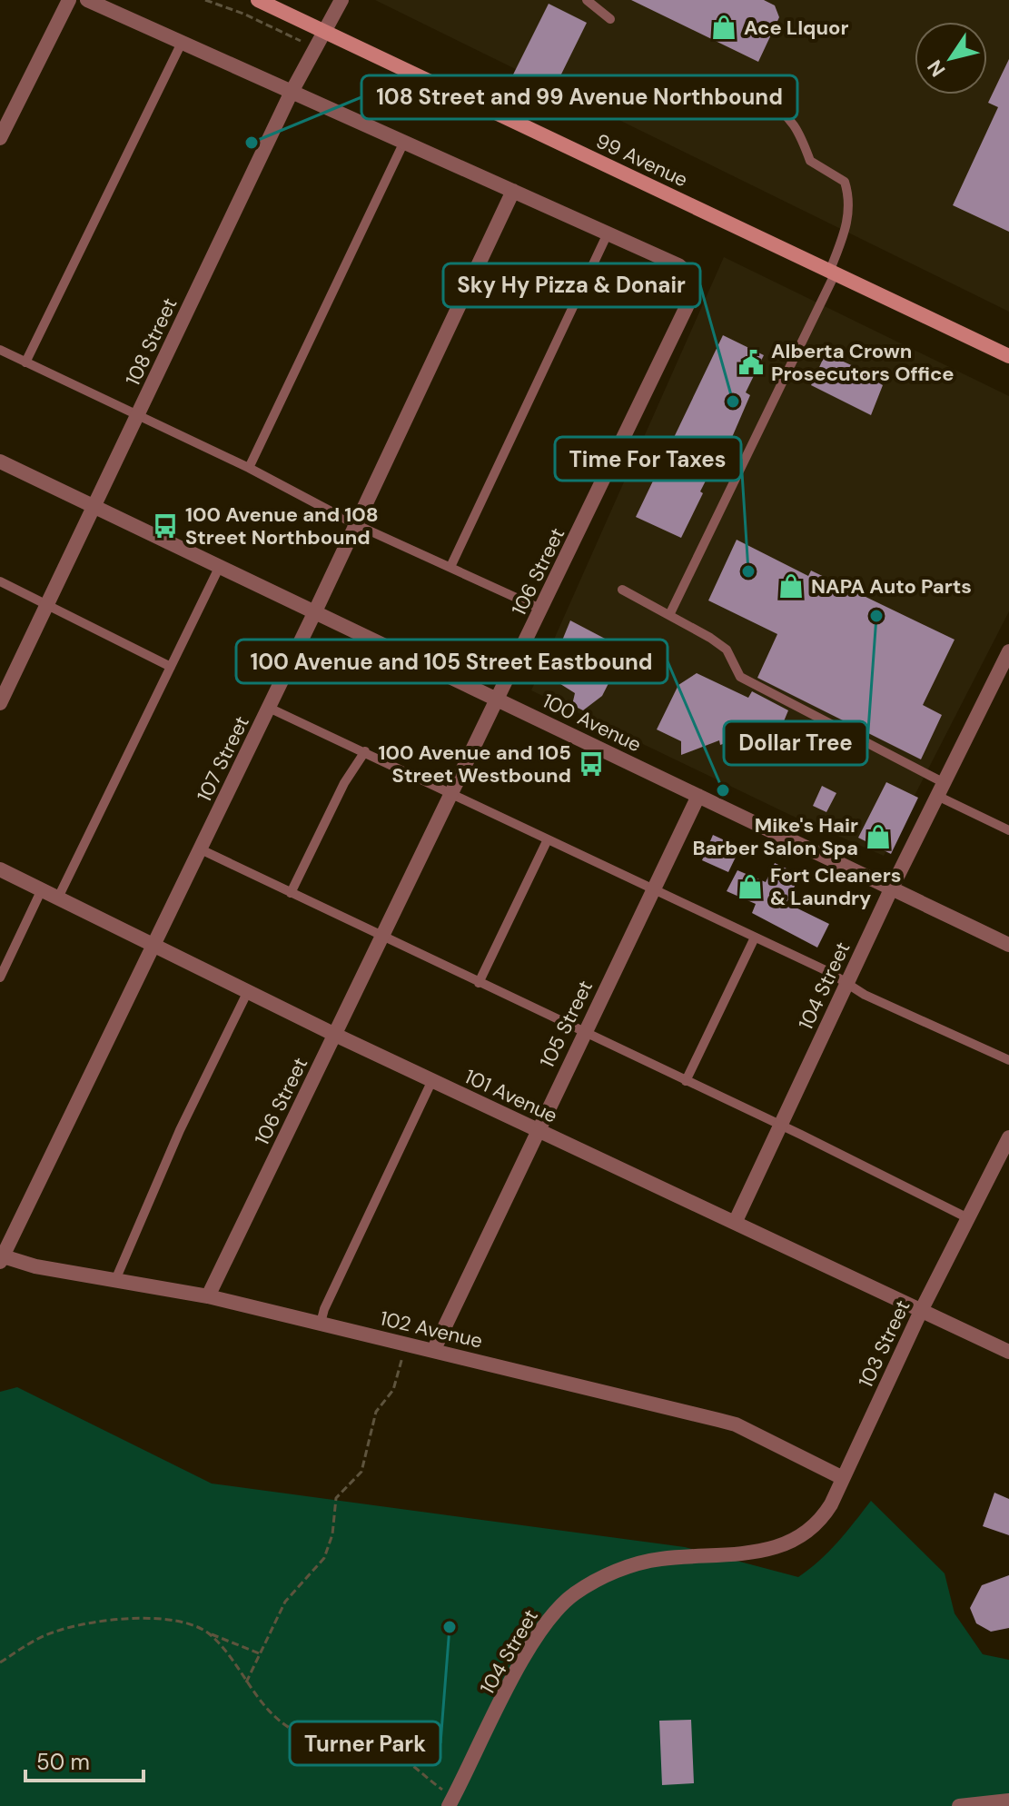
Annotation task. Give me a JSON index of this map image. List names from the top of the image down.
{
  "streets": {
    "main road": ["99 Avenue"],
    "street": [
      "108 Street",
      "106 Street",
      "100 Avenue",
      "107 Street",
      "104 Street",
      "105 Street",
      "101 Avenue",
      "102 Avenue",
      "103 Street"
    ]
  },
  "crossings": [
    ["99 Avenue", "108 Street"],
    ["108 Street", "106 Street"],
    ["108 Street", "100 Avenue"],
    ["106 Street", "100 Avenue"],
    ["106 Street", "107 Street"],
    ["106 Street", "101 Avenue"],
    ["106 Street", "102 Avenue"],
    ["100 Avenue", "107 Street"],
    ["100 Avenue", "104 Street"],
    ["100 Avenue", "105 Street"],
    ["107 Street", "101 Avenue"],
    ["107 Street", "102 Avenue"],
    ["104 Street", "101 Avenue"],
    ["104 Street", "103 Street"],
    ["105 Street", "101 Avenue"],
    ["105 Street", "102 Avenue"],
    ["101 Avenue", "103 Street"],
    ["102 Avenue", "103 Street"]
  ],
  "places": {
    "shop": [
      "Ace LIquor",
      "NAPA Auto Parts",
      "Mike's Hair Barber Salon Spa",
      "Fort Cleaners & Laundry"
    ],
    "other": [
      "108 Street and 99 Avenue Northbound",
      "Sky Hy Pizza & Donair",
      "Time For Taxes",
      "Dollar Tree",
      "100 Avenue and 105 Street Eastbound",
      "Turner Park"
    ],
    "public building": ["Alberta Crown Prosecutors Office"],
    "bus stop": ["100 Avenue and 108 Street Northbound", "100 Avenue and 105 Street Westbound"]
  },
  "scale_bar": "50 m",
  "north": "bottom left"
}
